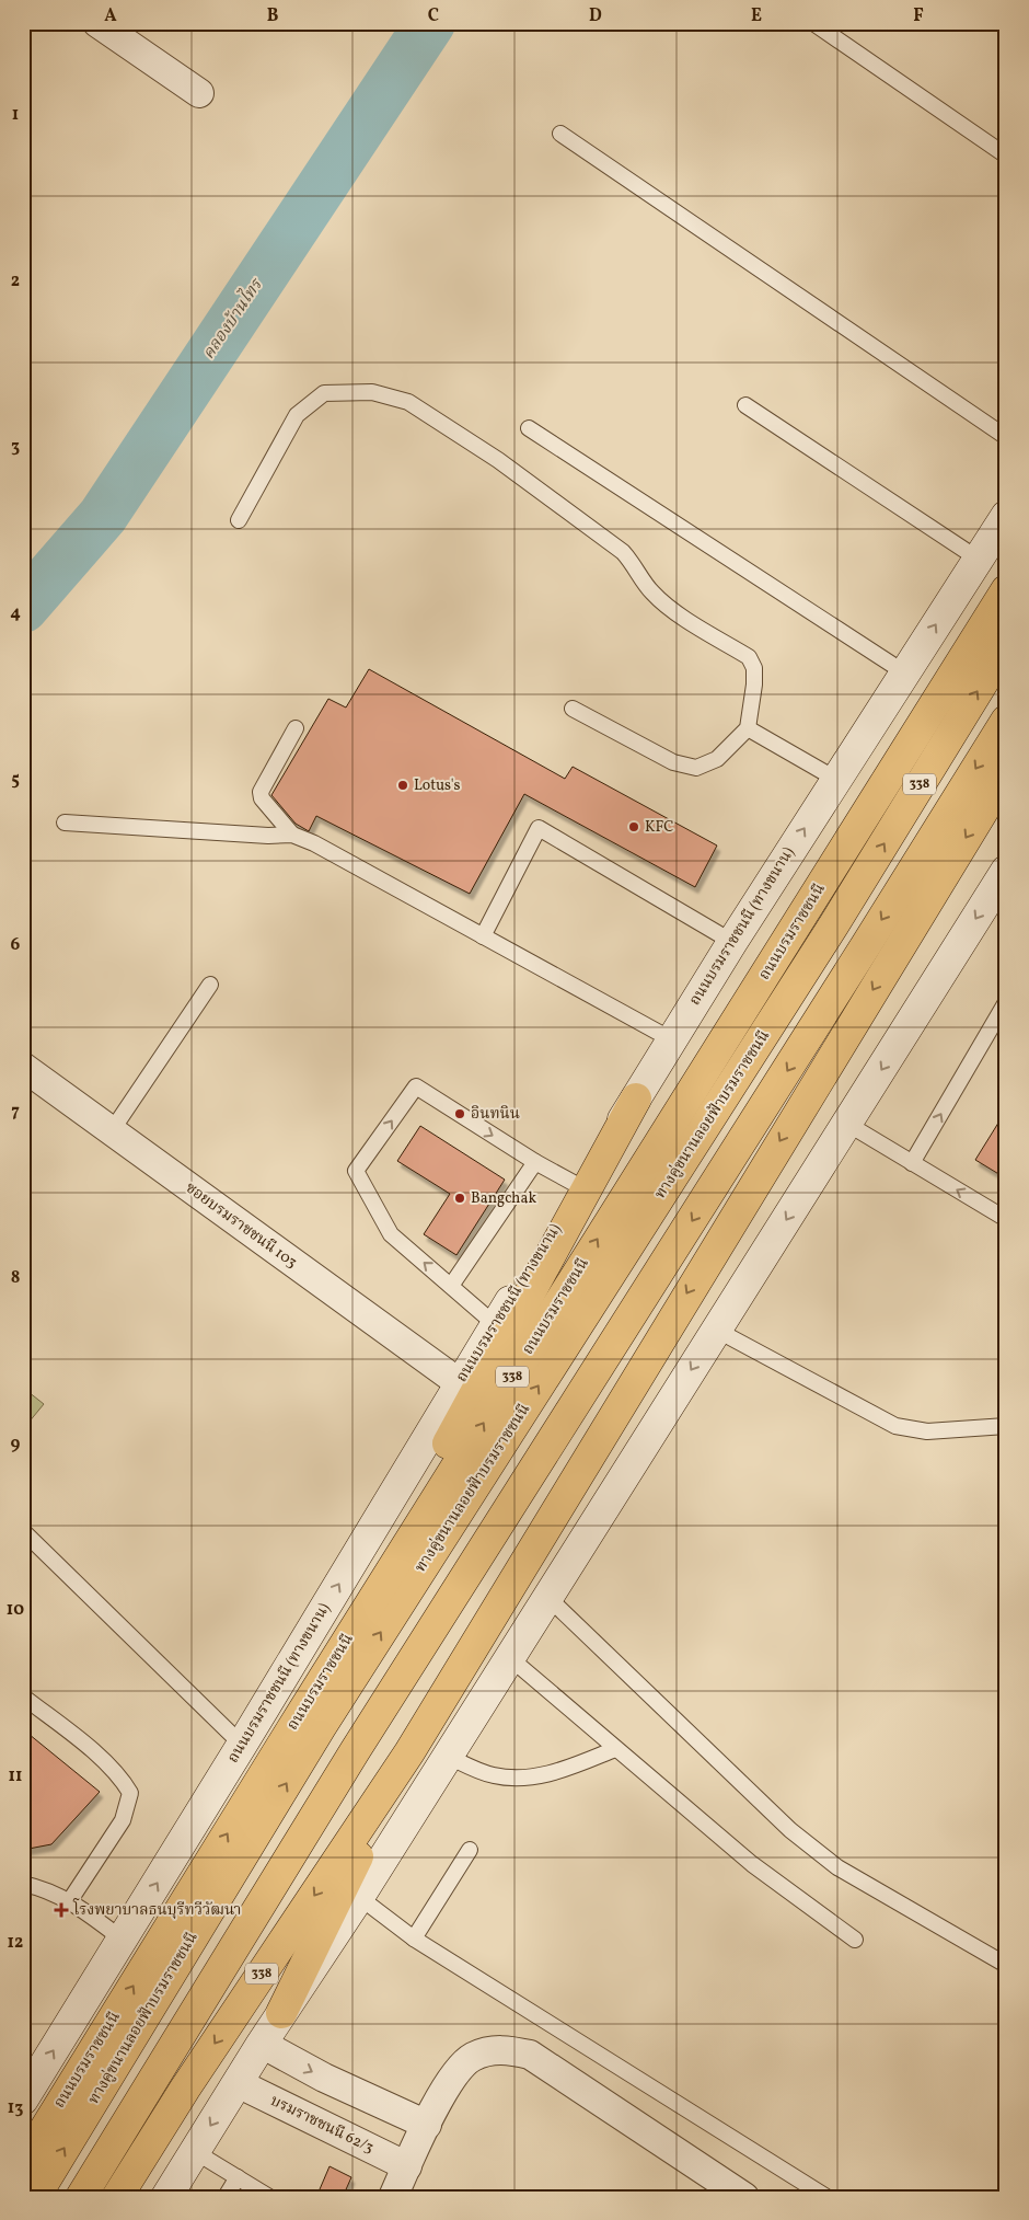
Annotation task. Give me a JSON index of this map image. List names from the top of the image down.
{
  "streets": {
    "main road": [
      "338",
      "ถนนบรมราชชนนี (ทางขนาน)",
      "ถนนบรมราชชนนี",
      "ทางคู่ขนานลอยฟ้าบรมราชชนนี"
    ],
    "street": ["ซอยบรมราชชนนี 103", "บรมราชชนนี 62/3"]
  },
  "crossings": [
    ["338", "บรมราชชนนี 62/3"],
    ["ถนนบรมราชชนนี (ทางขนาน)", "ซอยบรมราชชนนี 103"]
  ],
  "water": ["คลองบ้านไทร"],
  "places": {
    "other": [
      "Lotus's",
      "KFC",
      "อินทนิน",
      "Bangchak"
    ],
    "health": ["โรงพยาบาลธนบุรีทวีวัฒนา"]
  },
  "grid": {
    "columns": [
      "A",
      "B",
      "C",
      "D",
      "E",
      "F"
    ],
    "rows": [
      "1",
      "2",
      "3",
      "4",
      "5",
      "6",
      "7",
      "8",
      "9",
      "10",
      "11",
      "12",
      "13"
    ]
  }
}
